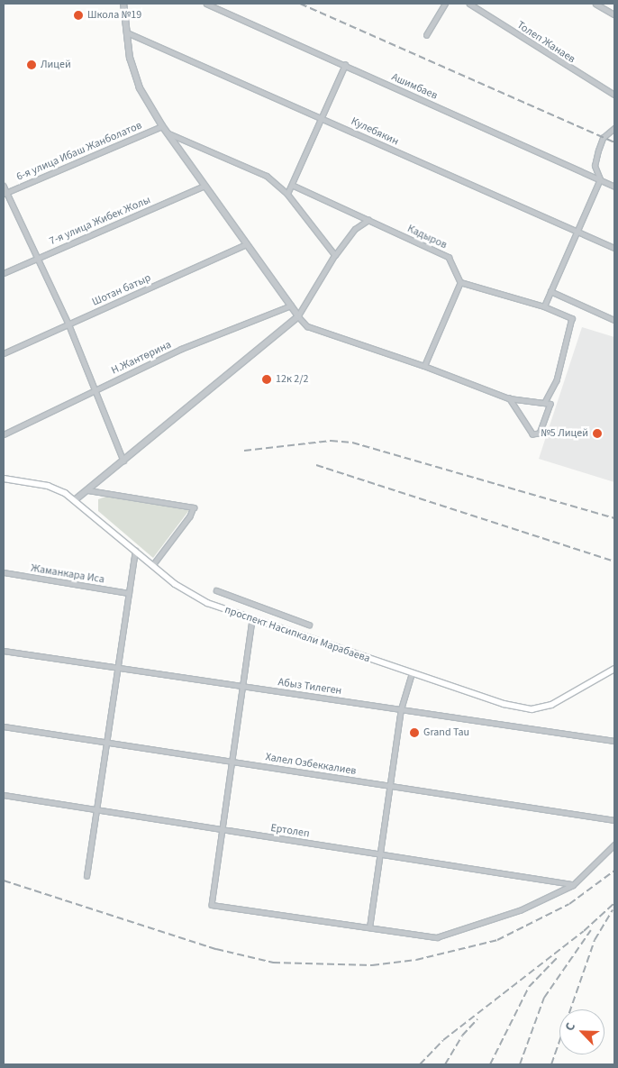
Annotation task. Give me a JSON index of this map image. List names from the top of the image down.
{
  "streets": {
    "main road": ["проспект Насипкали Марабаева"],
    "street": [
      "Толеп Жанаев",
      "Ашимбаев",
      "Кулебякин",
      "6-я улица Ибаш Жанболатов",
      "7-я улица Жибек Жолы",
      "Кадыров",
      "Шотан батыр",
      "Н.Жантөрина",
      "Жаманкара Иса",
      "Абыз Тилеген",
      "Халел Озбеккалиев",
      "Ертолеп"
    ]
  },
  "places": [
    "Школа №19",
    "Лицей",
    "12к 2/2",
    "№5 Лицей",
    "Grand Tau"
  ],
  "north": "top left"
}
